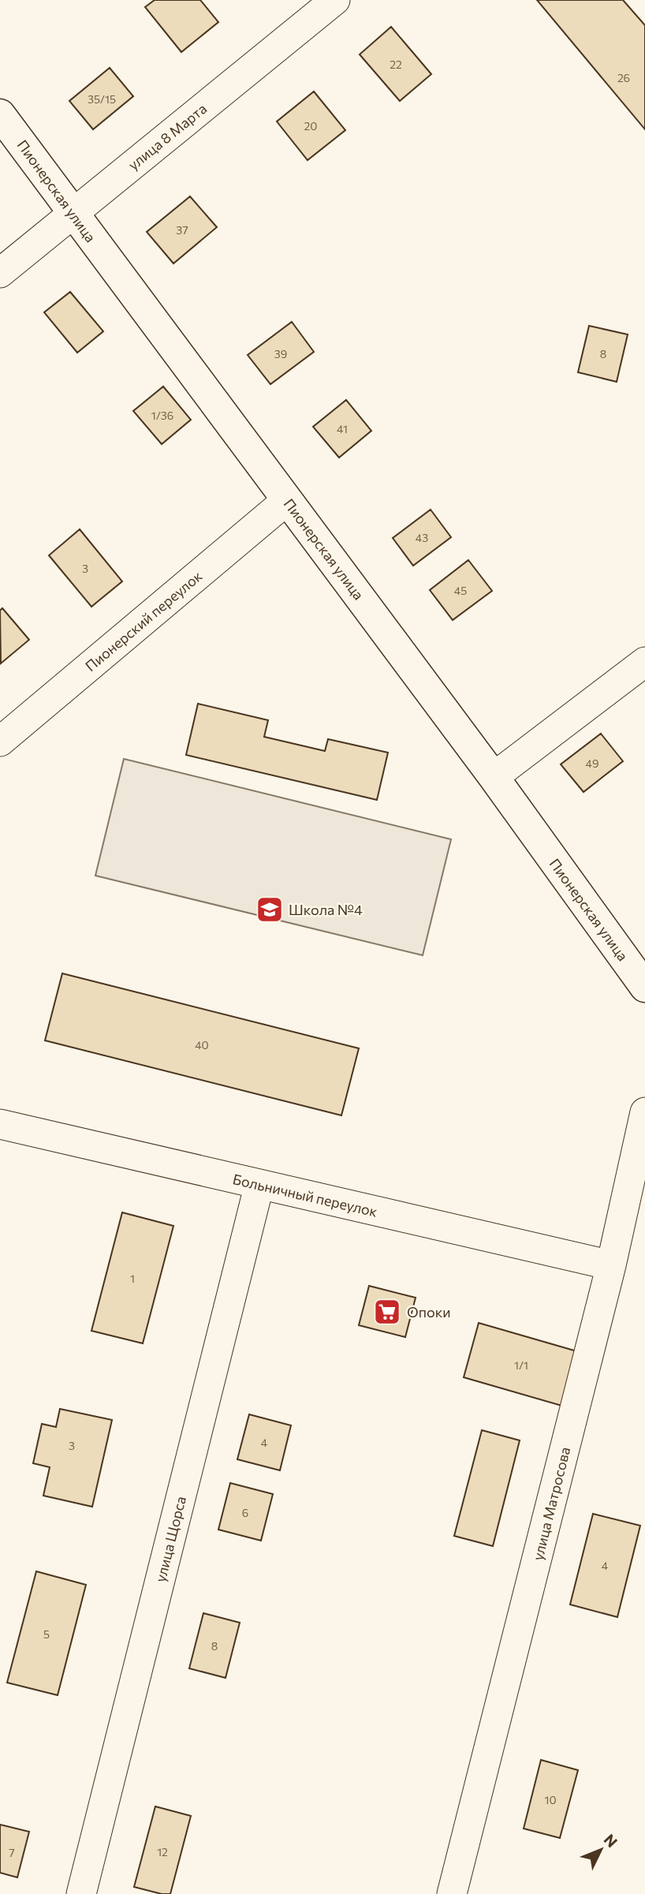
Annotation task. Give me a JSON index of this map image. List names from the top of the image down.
{
  "streets": {
    "street": [
      "улица 8 Марта",
      "Пионерская улица",
      "Пионерский переулок",
      "Больничный переулок",
      "улица Матросова",
      "улица Щорса"
    ]
  },
  "crossings": [
    ["улица 8 Марта", "Пионерская улица"],
    ["Пионерская улица", "Пионерский переулок"],
    ["Больничный переулок", "улица Матросова"],
    ["Больничный переулок", "улица Щорса"]
  ],
  "places": {
    "school or university": ["Школа №4"],
    "supermarket": ["Опоки"]
  },
  "house_numbers": [
    "22",
    "26",
    "35/15",
    "20",
    "37",
    "39",
    "8",
    "1/36",
    "41",
    "43",
    "3",
    "45",
    "49",
    "40",
    "1",
    "1/1",
    "4",
    "3",
    "6",
    "4",
    "5",
    "8",
    "10",
    "12",
    "7"
  ],
  "north": "top right"
}
